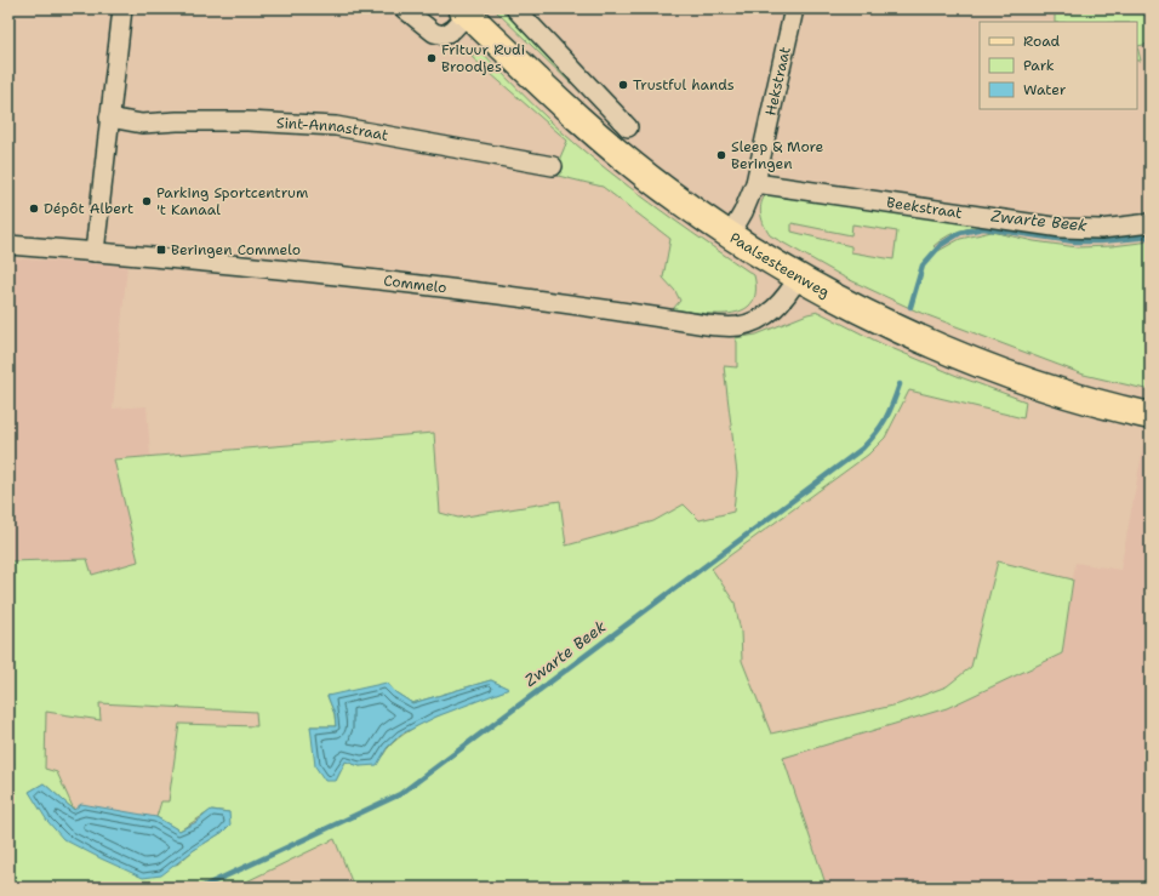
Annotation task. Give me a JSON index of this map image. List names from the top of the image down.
{
  "streets": {
    "main road": ["Paalsesteenweg"],
    "street": [
      "Hekstraat",
      "Sint-Annastraat",
      "Beekstraat",
      "Commelo"
    ]
  },
  "crossings": [
    ["Hekstraat", "Beekstraat"],
    ["Hekstraat", "Paalsesteenweg"],
    ["Paalsesteenweg", "Commelo"]
  ],
  "water": ["Zwarte Beek"],
  "places": {
    "other": [
      "Frituur Rudi Broodjes",
      "Trustful hands",
      "Sleep & More Beringen",
      "Parking Sportcentrum 't Kanaal",
      "Dépôt Albert"
    ],
    "transit": ["Beringen Commelo"]
  },
  "legend": ["Road", "Park", "Water"]
}
